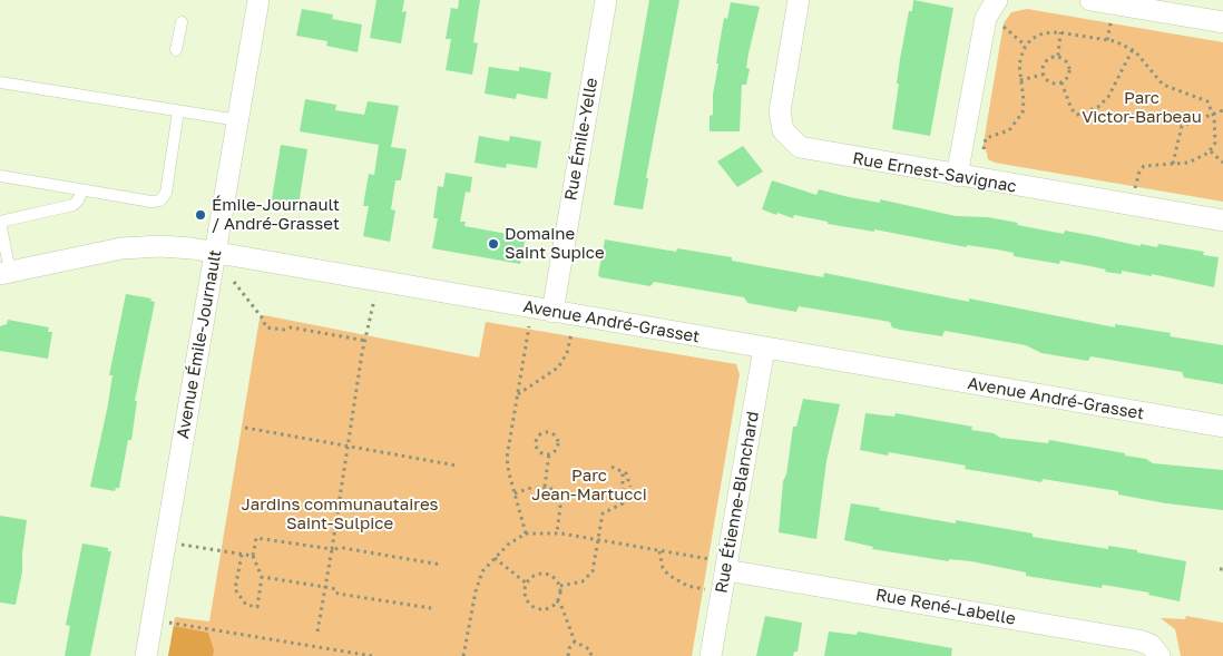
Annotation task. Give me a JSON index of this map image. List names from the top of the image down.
{
  "streets": {
    "street": [
      "Rue Émile-Yelle",
      "Rue Ernest-Savignac",
      "Avenue André-Grasset",
      "Avenue Émile-Journault",
      "Rue Étienne-Blanchard",
      "Rue René-Labelle"
    ]
  },
  "crossings": [
    ["Rue Émile-Yelle", "Avenue André-Grasset"],
    ["Avenue André-Grasset", "Avenue Émile-Journault"],
    ["Avenue André-Grasset", "Rue Étienne-Blanchard"],
    ["Rue Étienne-Blanchard", "Rue René-Labelle"]
  ],
  "parks": ["Parc Victor-Barbeau", "Parc Jean-Martucci", "Jardins communautaires Saint-Sulpice"],
  "places": ["Émile-Journault / André-Grasset", "Domaine Saint Supice"]
}
